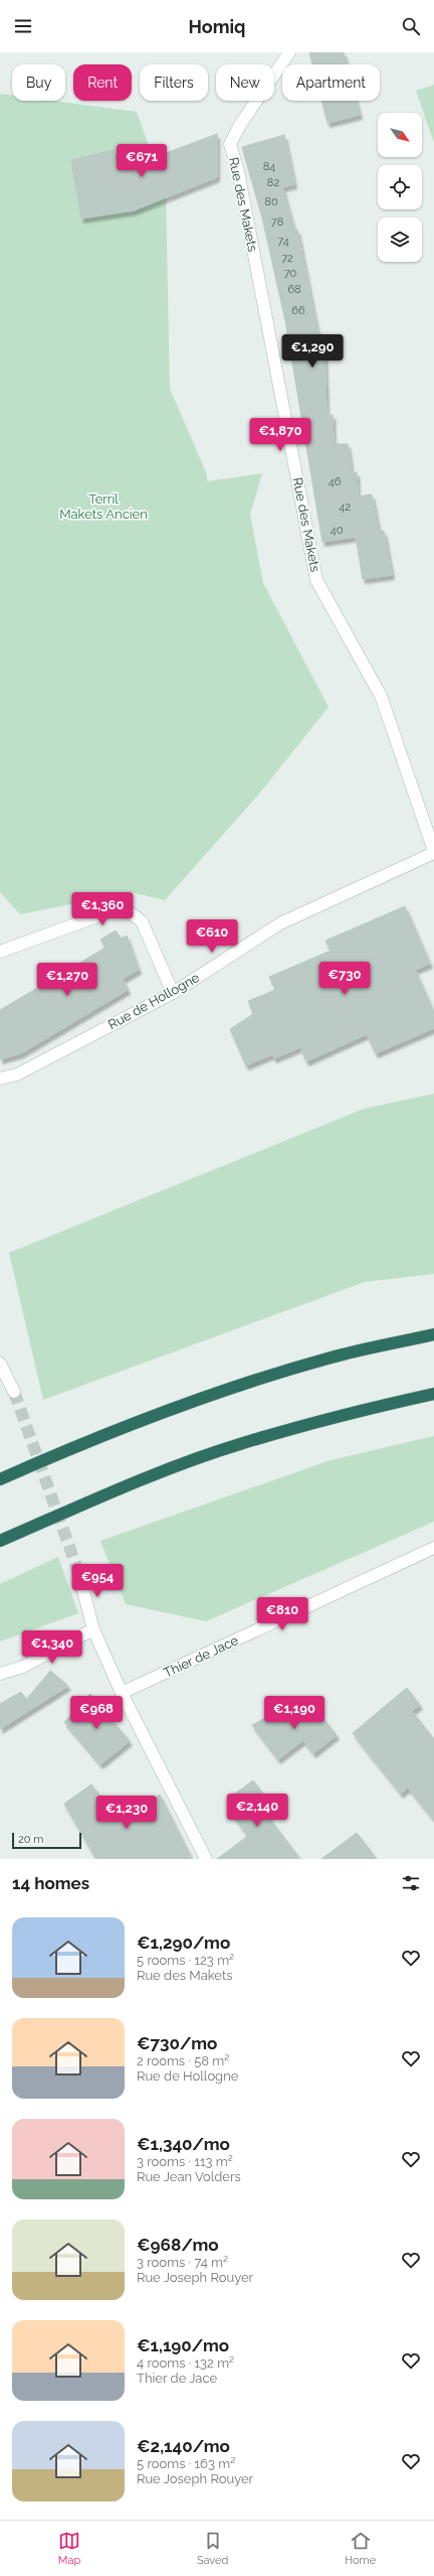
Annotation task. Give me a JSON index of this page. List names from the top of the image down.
{
  "streets": {
    "street": ["Rue des Makets", "Rue de Hollogne", "Thier de Jace"]
  },
  "crossings": [
    ["Rue des Makets", "Rue de Hollogne"]
  ],
  "parks": ["Terril Makets Ancien"],
  "house_numbers": [
    "84",
    "82",
    "80",
    "78",
    "74",
    "72",
    "70",
    "68",
    "66",
    "46",
    "42",
    "40"
  ],
  "scale_bar": "20 m",
  "north": "bottom right",
  "page": {
    "header": "Homiq",
    "chip": [
      "Buy",
      "Rent",
      "Filters",
      "New",
      "Apartment"
    ],
    "price": [
      "€671",
      "€1,290",
      "€1,870",
      "€1,360",
      "€610",
      "€730",
      "€1,270",
      "€954",
      "€810",
      "€1,340",
      "€968",
      "€1,190",
      "€2,140",
      "€1,230"
    ],
    "scale": "20 m",
    "heading": "14 homes",
    "list": [
      {
        "name": "€1,290/mo",
        "note": "5 rooms · 123 m² · Rue des Makets"
      },
      {
        "name": "€730/mo",
        "note": "2 rooms · 58 m² · Rue de Hollogne"
      },
      {
        "name": "€1,340/mo",
        "note": "3 rooms · 113 m² · Rue Jean Volders"
      },
      {
        "name": "€968/mo",
        "note": "3 rooms · 74 m² · Rue Joseph Rouyer"
      },
      {
        "name": "€1,190/mo",
        "note": "4 rooms · 132 m² · Thier de Jace"
      },
      {
        "name": "€2,140/mo",
        "note": "5 rooms · 163 m² · Rue Joseph Rouyer"
      }
    ],
    "tabs": ["Map", "Saved", "Home"]
  }
}
